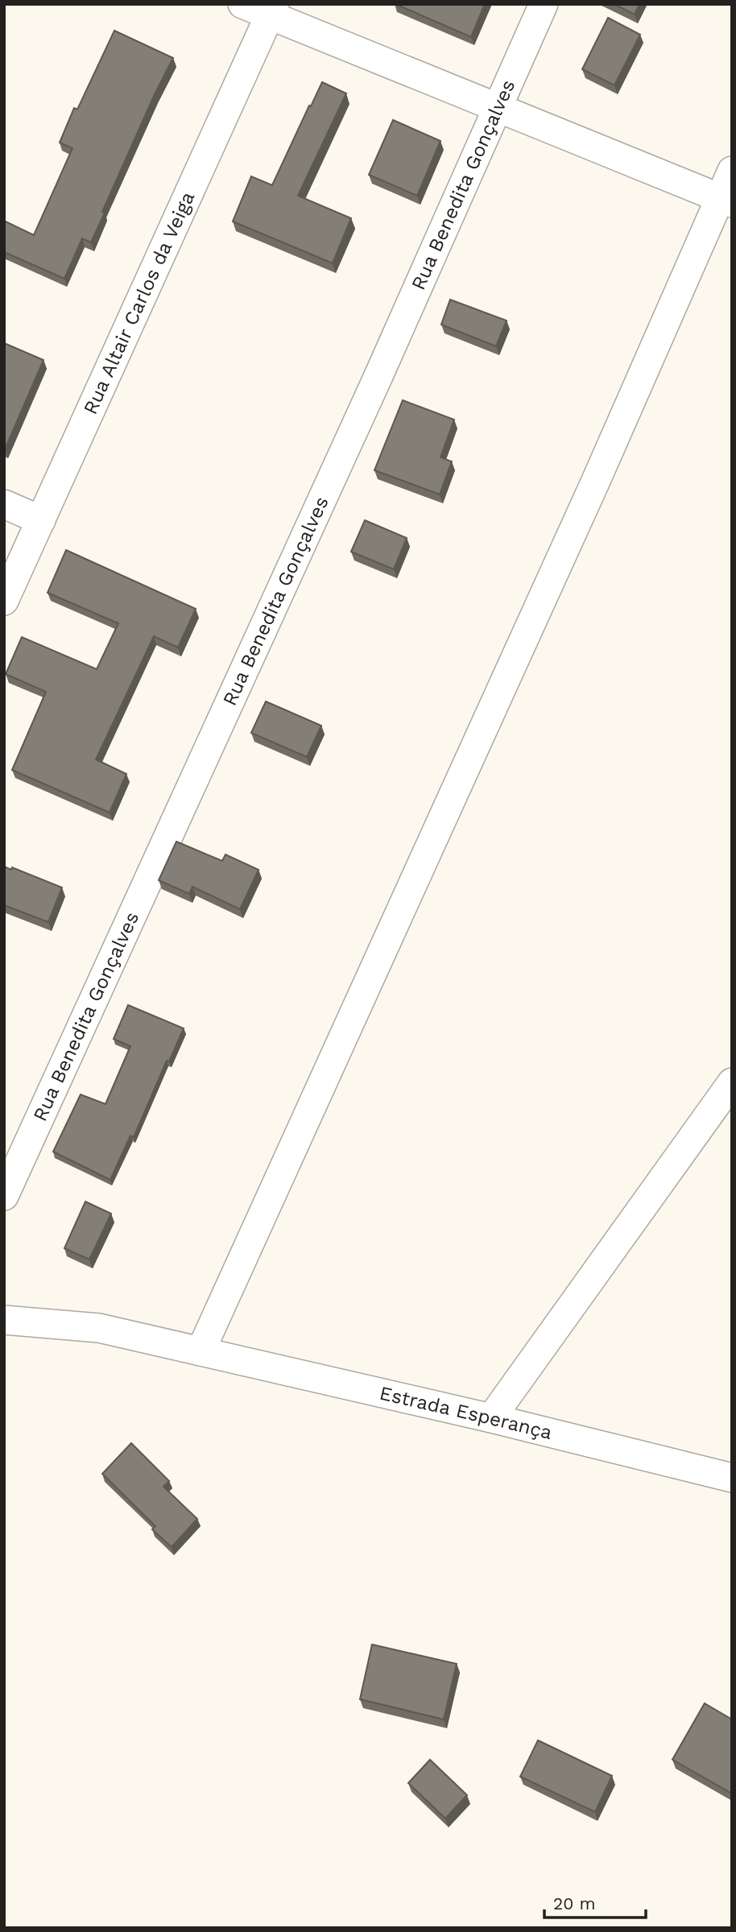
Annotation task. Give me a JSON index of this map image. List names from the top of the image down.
{
  "streets": {
    "street": ["Rua Benedita Gonçalves", "Rua Altair Carlos da Veiga", "Estrada Esperança"]
  },
  "scale_bar": "20 m"
}
